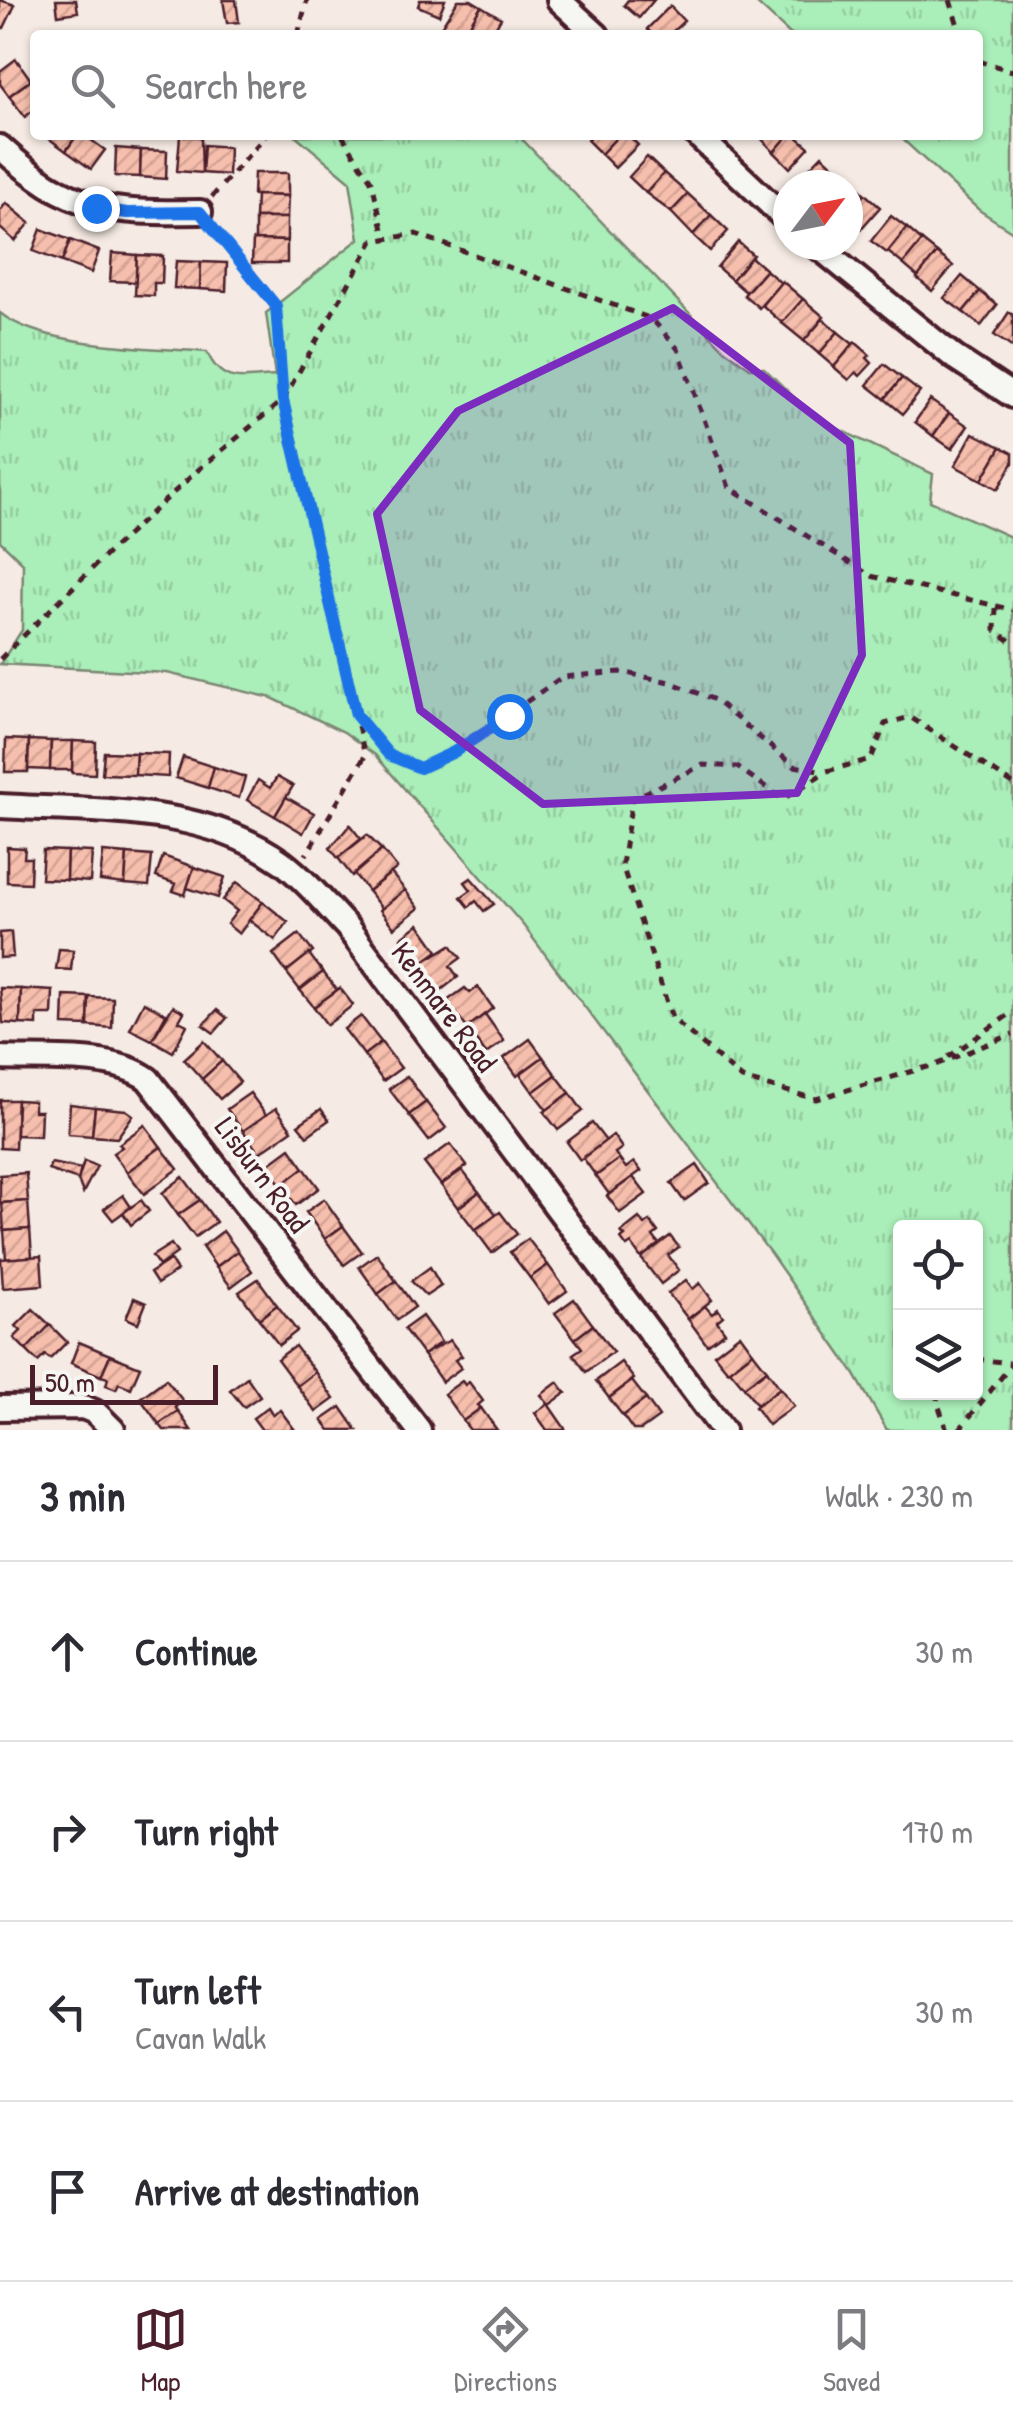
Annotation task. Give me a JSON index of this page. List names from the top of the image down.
{
  "streets": {
    "street": ["Kenmare Road", "Lisburn Road"]
  },
  "scale_bar": "50 m",
  "north": "top right",
  "page": {
    "search": "Search here",
    "scale": "50 m",
    "heading": ["3 min", "Walk · 230 m"],
    "list": [
      ["Continue", "30 m"],
      ["Turn right", "170 m"],
      ["Turn left", "Cavan Walk", "30 m"],
      "Arrive at destination"
    ],
    "nav": ["Map", "Directions", "Saved"]
  }
}
